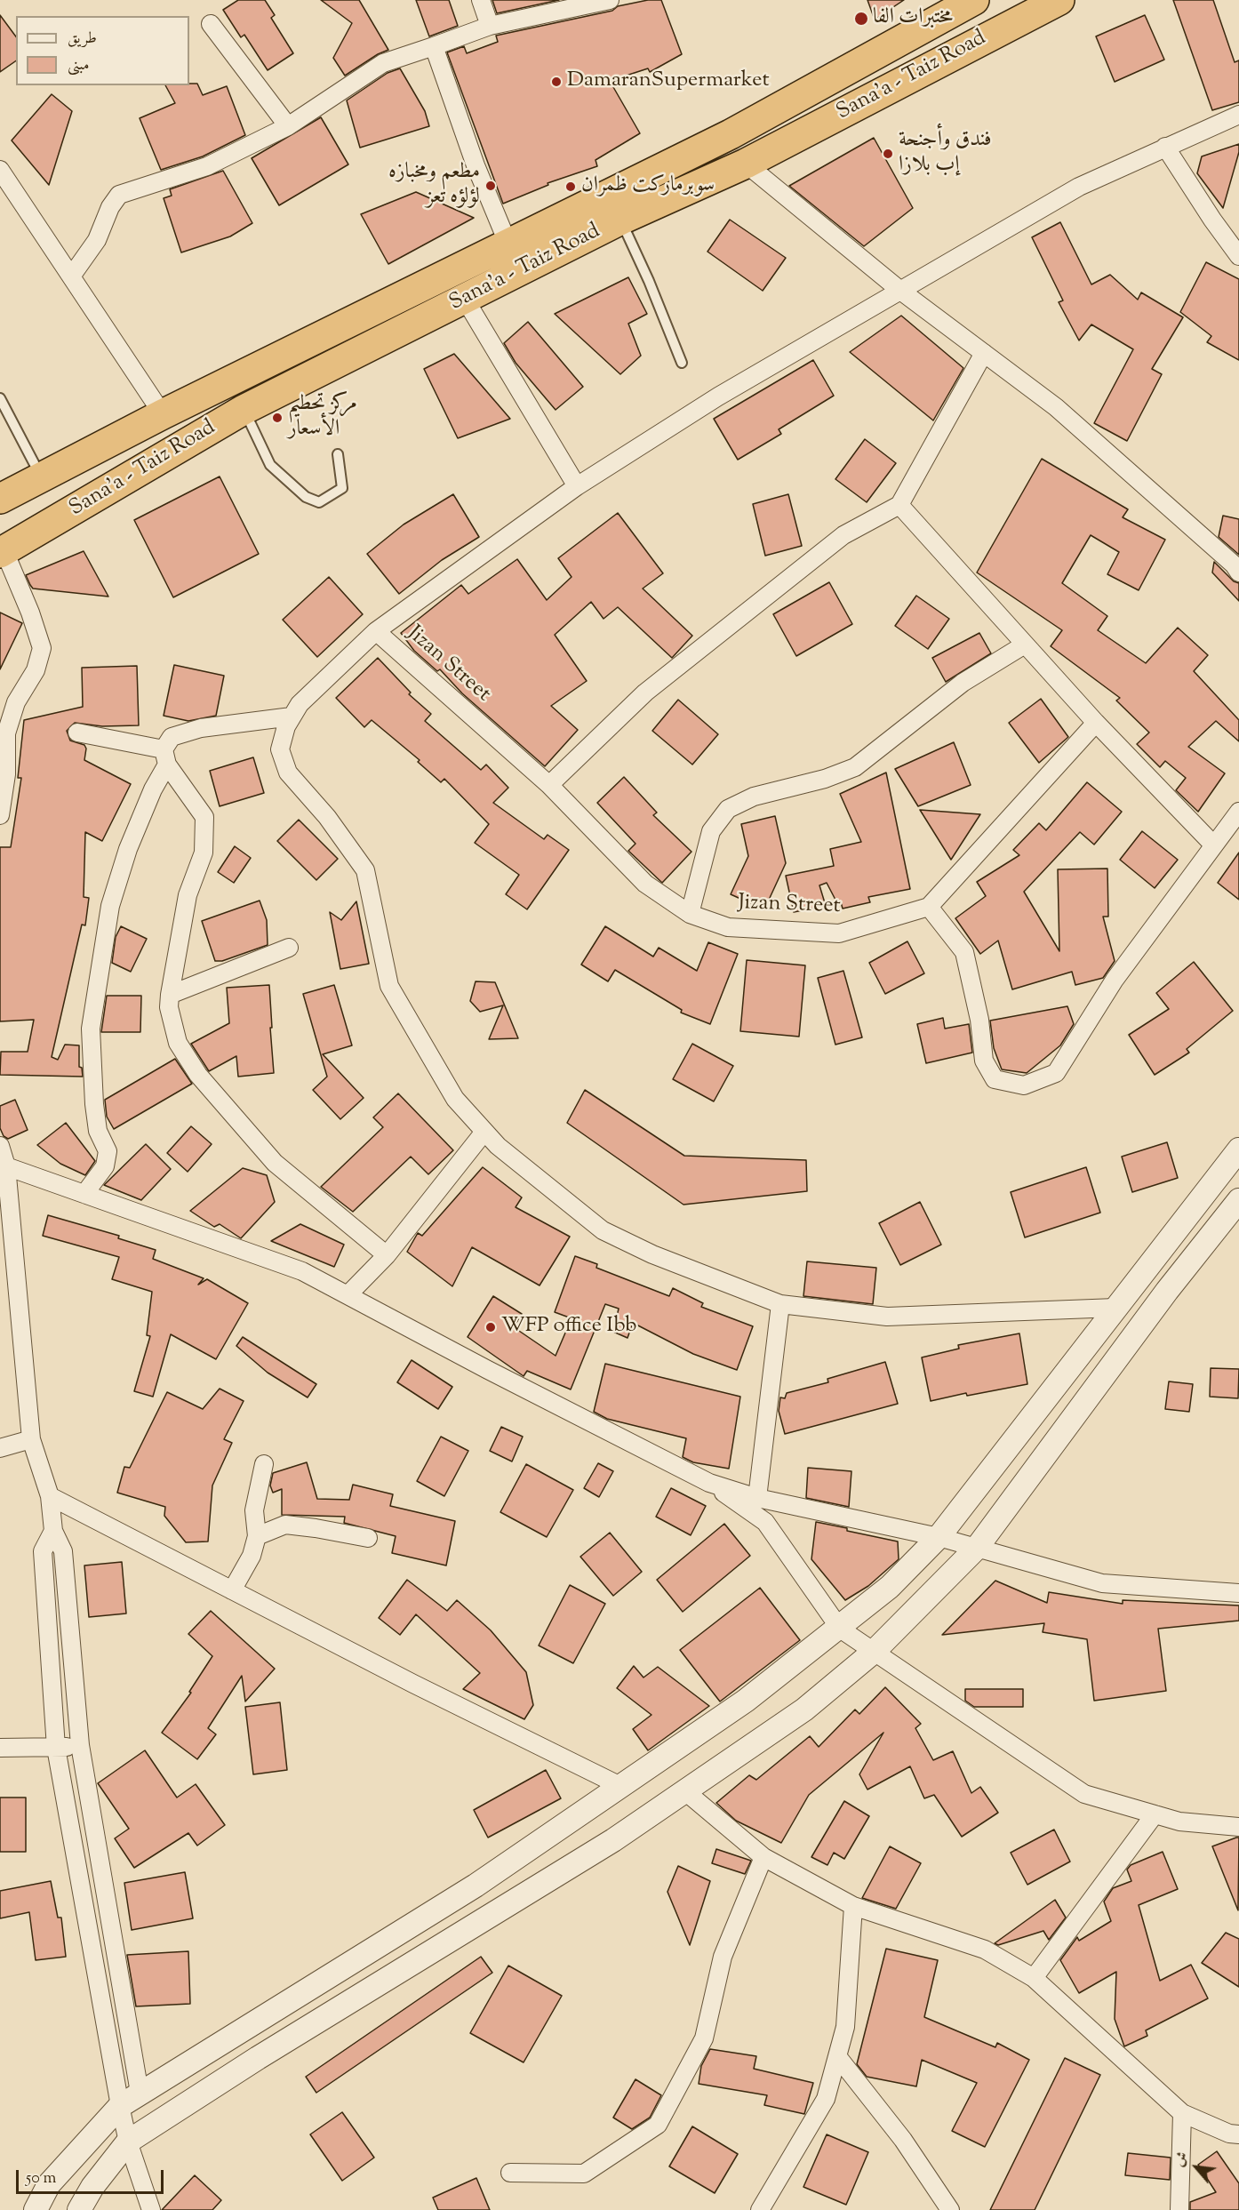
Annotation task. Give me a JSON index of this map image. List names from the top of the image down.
{
  "streets": {
    "highway": ["Sana'a - Taiz Road"],
    "street": ["Jizan Street"]
  },
  "places": [
    "مختبرات الفا",
    "DamaranSupermarket",
    "فندق وأجنحة إب بلازا",
    "مطعم ومخبازه لؤلؤه تعز",
    "سوبرماركت ظمران",
    "مركز تحطيم الأسعار",
    "WFP office Ibb"
  ],
  "legend": ["طريق", "مبنى"],
  "scale_bar": "50 m",
  "north": "top left"
}
